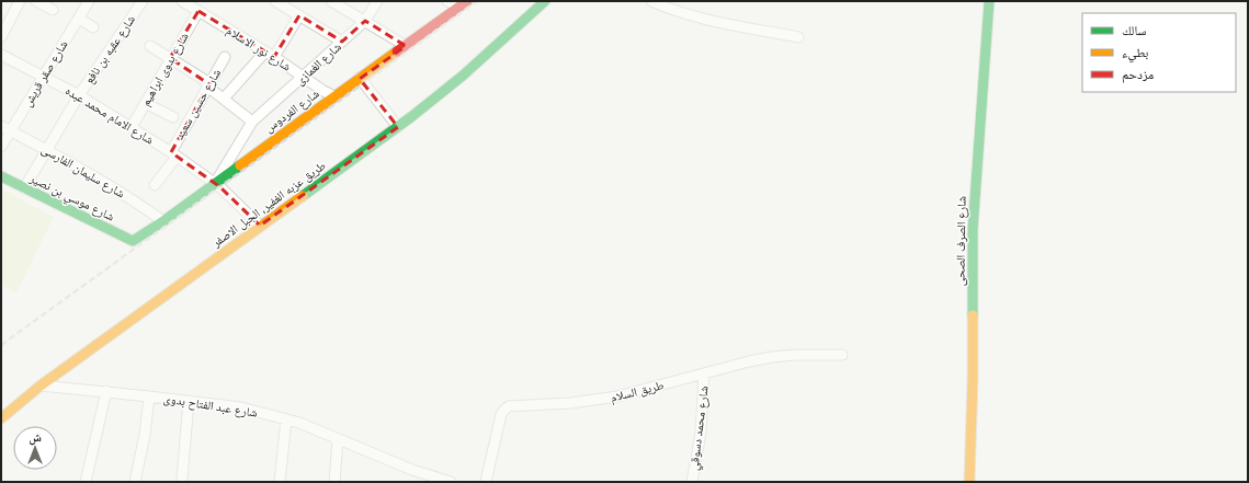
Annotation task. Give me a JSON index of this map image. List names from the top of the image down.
{
  "streets": {
    "street": [
      "شارع نور الاسلام",
      "شارع عقبه بن نافع",
      "شارع الغمازى",
      "شارع بدوى ابراهيم",
      "شارع صقر قريش",
      "شارع حسين سعيد",
      "شارع الفردوس",
      "شارع الامام محمد عبده",
      "شارع سليمان الفارسى",
      "شارع موسي بن نصير",
      "طريق عزبه الغفير, الجبل الاصفر",
      "شارع الصرف الصحى",
      "طريق السلام",
      "شارع عبد الفتاح بدوى",
      "شارع محمد دسوقي"
    ]
  },
  "crossings": [
    ["شارع نور الاسلام", "شارع الغمازى"],
    ["شارع نور الاسلام", "شارع بدوى ابراهيم"],
    ["شارع نور الاسلام", "شارع الفردوس"],
    ["شارع عقبه بن نافع", "شارع الامام محمد عبده"],
    ["شارع عقبه بن نافع", "شارع سليمان الفارسى"],
    ["شارع عقبه بن نافع", "شارع موسي بن نصير"],
    ["شارع الغمازى", "شارع الفردوس"],
    ["شارع الغمازى", "شارع الامام محمد عبده"],
    ["شارع بدوى ابراهيم", "شارع الامام محمد عبده"],
    ["شارع صقر قريش", "شارع الامام محمد عبده"],
    ["شارع صقر قريش", "شارع سليمان الفارسى"],
    ["شارع حسين سعيد", "شارع الامام محمد عبده"],
    ["شارع الفردوس", "شارع الامام محمد عبده"],
    ["شارع الفردوس", "شارع سليمان الفارسى"],
    ["شارع الفردوس", "شارع موسي بن نصير"],
    ["شارع الامام محمد عبده", "طريق عزبه الغفير, الجبل الاصفر"],
    ["طريق عزبه الغفير, الجبل الاصفر", "شارع عبد الفتاح بدوى"],
    ["طريق السلام", "شارع محمد دسوقي"]
  ],
  "legend": ["سالك", "بطيء", "مزدحم"],
  "north": "top"
}
